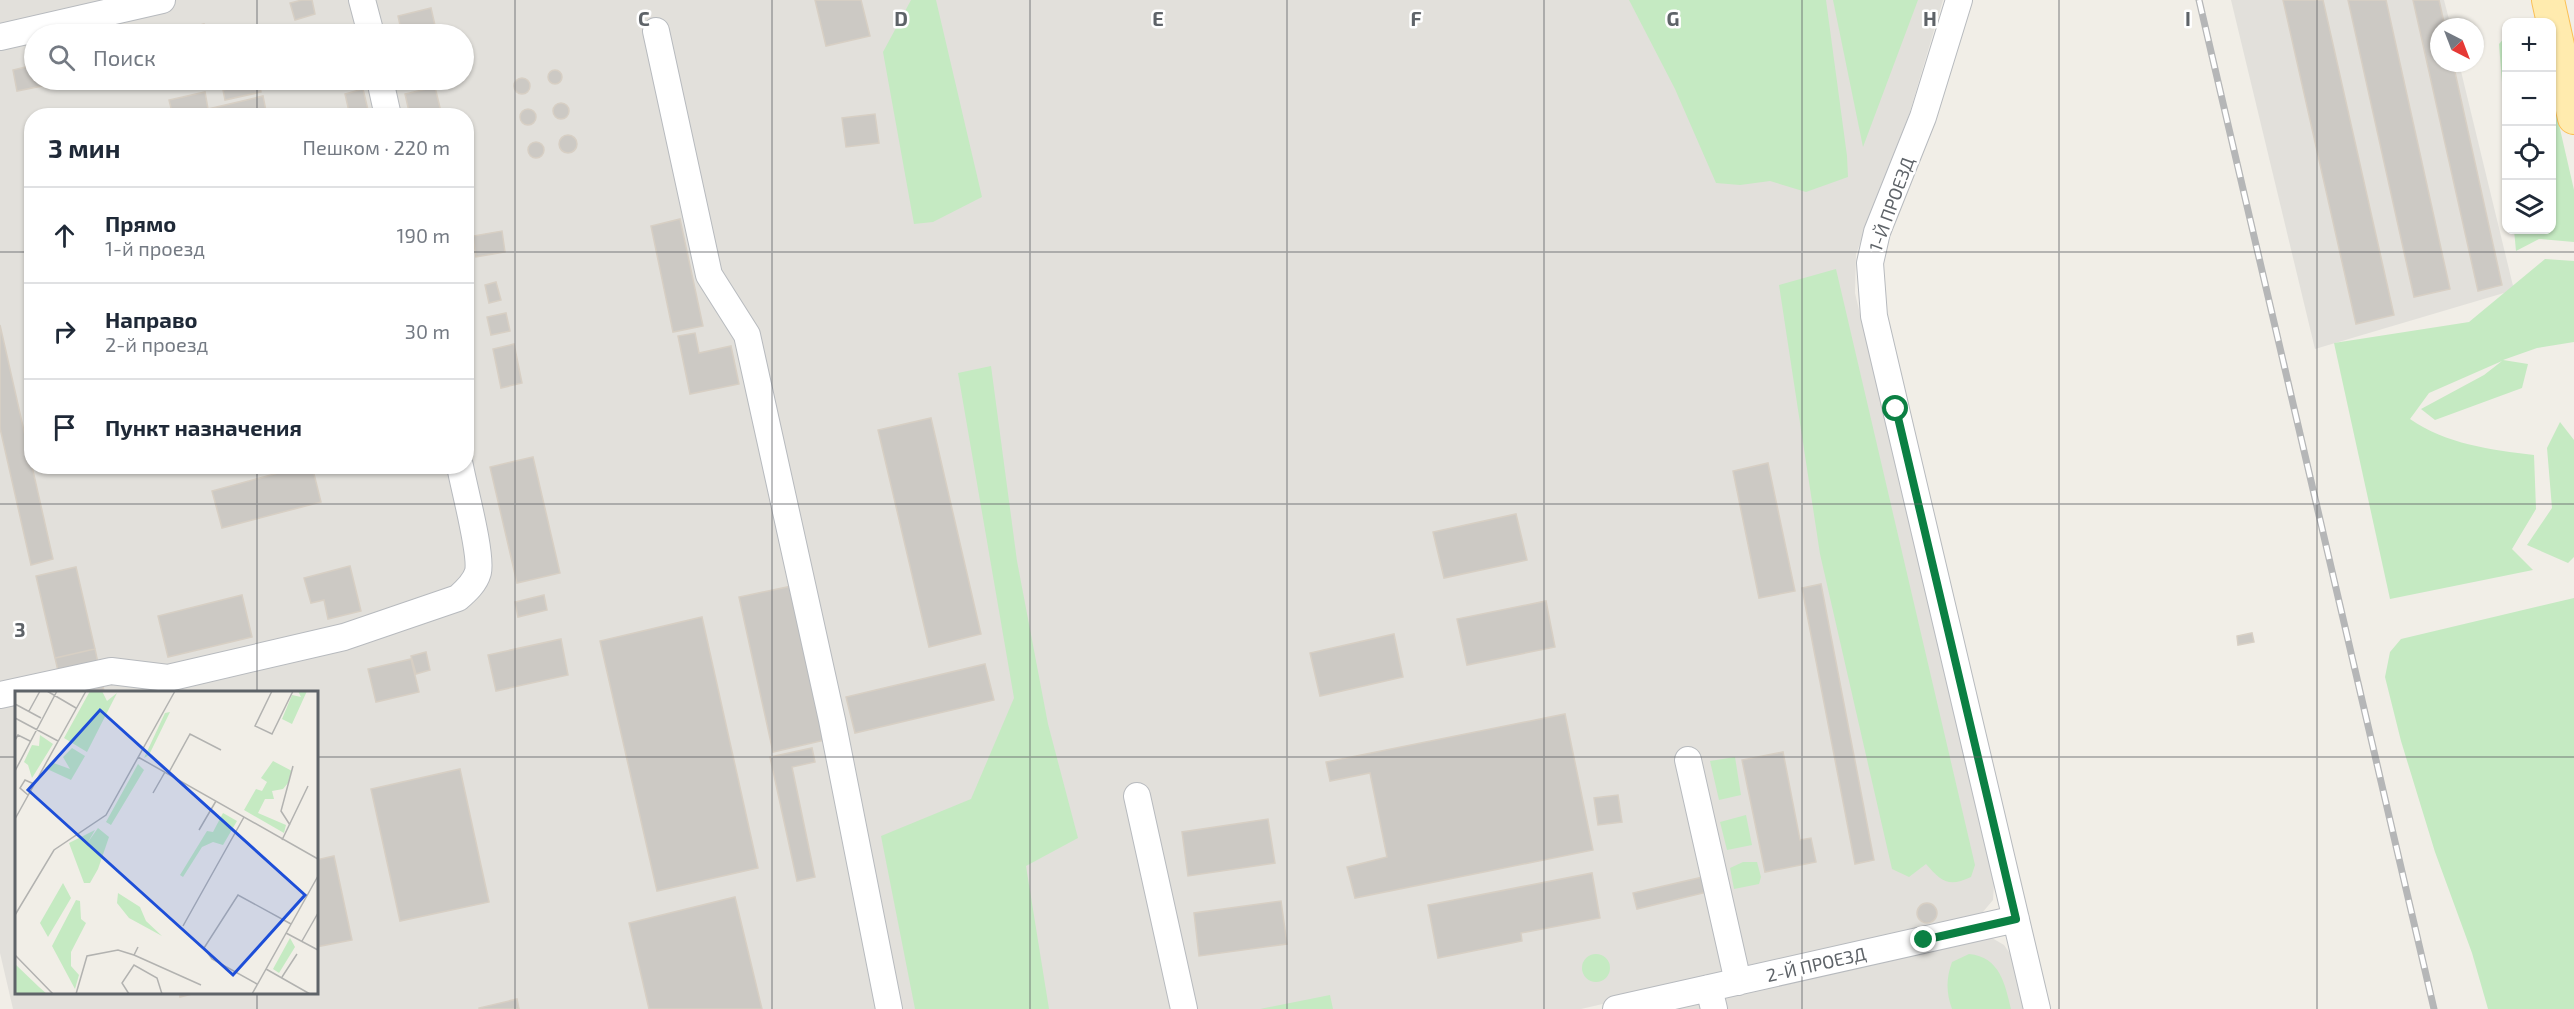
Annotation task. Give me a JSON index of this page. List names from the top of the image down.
{
  "streets": {
    "street": ["1-Й ПРОЕЗД", "2-Й ПРОЕЗД"]
  },
  "crossings": [
    ["1-Й ПРОЕЗД", "2-Й ПРОЕЗД"]
  ],
  "north": "bottom right",
  "page": {
    "map_buttons": ["+", "−"],
    "search": "Поиск",
    "heading": ["3 мин", "Пешком · 220 m"],
    "list": [
      ["Прямо", "1-й проезд", "190 m"],
      ["Направо", "2-й проезд", "30 m"],
      "Пункт назначения"
    ]
  },
  "grid": {
    "columns": [
      "C",
      "D",
      "E",
      "F",
      "G",
      "H",
      "I"
    ],
    "rows": ["3"]
  }
}
